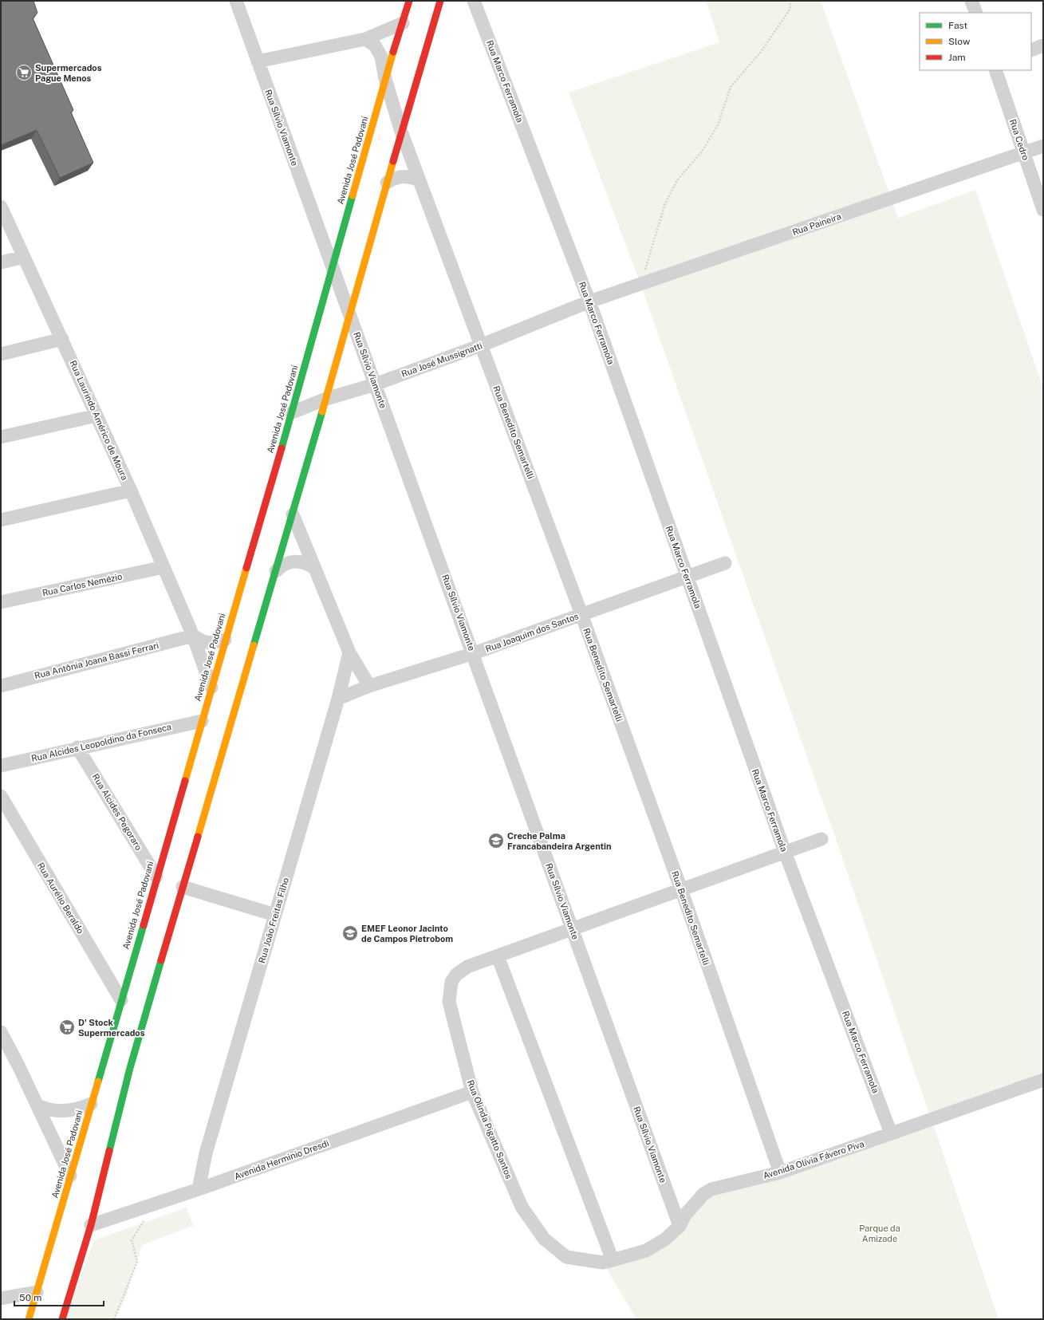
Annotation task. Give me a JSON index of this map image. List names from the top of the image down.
{
  "streets": {
    "street": [
      "Rua Marco Ferramola",
      "Rua Sílvio Viamonte",
      "Rua Cedro",
      "Avenida José Padovani",
      "Rua Paineira",
      "Rua José Mussignatti",
      "Rua Laurindo Américo de Moura",
      "Rua Benedito Semartelli",
      "Rua Carlos Nemézio",
      "Rua Joaquim dos Santos",
      "Rua Antônia Joana Bassi Ferrari",
      "Rua Alcides Leopoldino da Fonseca",
      "Rua Alcides Pegoraro",
      "Rua Aurélio Beraldo",
      "Rua João Freitas Filho",
      "Rua Olinda Pigatto Santos",
      "Avenida Herminio Dresdi",
      "Avenida Olívia Fávero Piva"
    ]
  },
  "crossings": [
    ["Rua Marco Ferramola", "Rua Paineira"],
    ["Rua Marco Ferramola", "Rua José Mussignatti"],
    ["Rua Marco Ferramola", "Rua Joaquim dos Santos"],
    ["Rua Marco Ferramola", "Rua Olinda Pigatto Santos"],
    ["Rua Marco Ferramola", "Avenida Olívia Fávero Piva"],
    ["Rua Sílvio Viamonte", "Avenida José Padovani"],
    ["Rua Sílvio Viamonte", "Rua José Mussignatti"],
    ["Rua Sílvio Viamonte", "Rua Joaquim dos Santos"],
    ["Rua Sílvio Viamonte", "Rua Olinda Pigatto Santos"],
    ["Rua Sílvio Viamonte", "Avenida Olívia Fávero Piva"],
    ["Rua Cedro", "Rua Paineira"],
    ["Avenida José Padovani", "Rua José Mussignatti"],
    ["Avenida José Padovani", "Rua Laurindo Américo de Moura"],
    ["Avenida José Padovani", "Rua Benedito Semartelli"],
    ["Avenida José Padovani", "Rua Alcides Leopoldino da Fonseca"],
    ["Avenida José Padovani", "Rua Alcides Pegoraro"],
    ["Avenida José Padovani", "Rua Aurélio Beraldo"],
    ["Rua Paineira", "Rua José Mussignatti"],
    ["Rua José Mussignatti", "Rua Benedito Semartelli"],
    ["Rua Laurindo Américo de Moura", "Rua Carlos Nemézio"],
    ["Rua Laurindo Américo de Moura", "Rua Antônia Joana Bassi Ferrari"],
    ["Rua Benedito Semartelli", "Rua Joaquim dos Santos"],
    ["Rua Benedito Semartelli", "Rua Olinda Pigatto Santos"],
    ["Rua Benedito Semartelli", "Avenida Olívia Fávero Piva"],
    ["Rua Joaquim dos Santos", "Rua João Freitas Filho"],
    ["Rua Alcides Leopoldino da Fonseca", "Rua Alcides Pegoraro"],
    ["Rua João Freitas Filho", "Avenida Herminio Dresdi"],
    ["Rua Olinda Pigatto Santos", "Avenida Herminio Dresdi"],
    ["Rua Olinda Pigatto Santos", "Avenida Olívia Fávero Piva"]
  ],
  "parks": ["Parque da Amizade"],
  "places": {
    "supermarket": ["Supermercados Pague Menos", "D' Stock Supermercados"],
    "school or university": ["Creche Palma Francabandeira Argentin", "EMEF Leonor Jacinto de Campos Pietrobom"]
  },
  "legend": ["Fast", "Slow", "Jam"],
  "scale_bar": "50 m"
}
